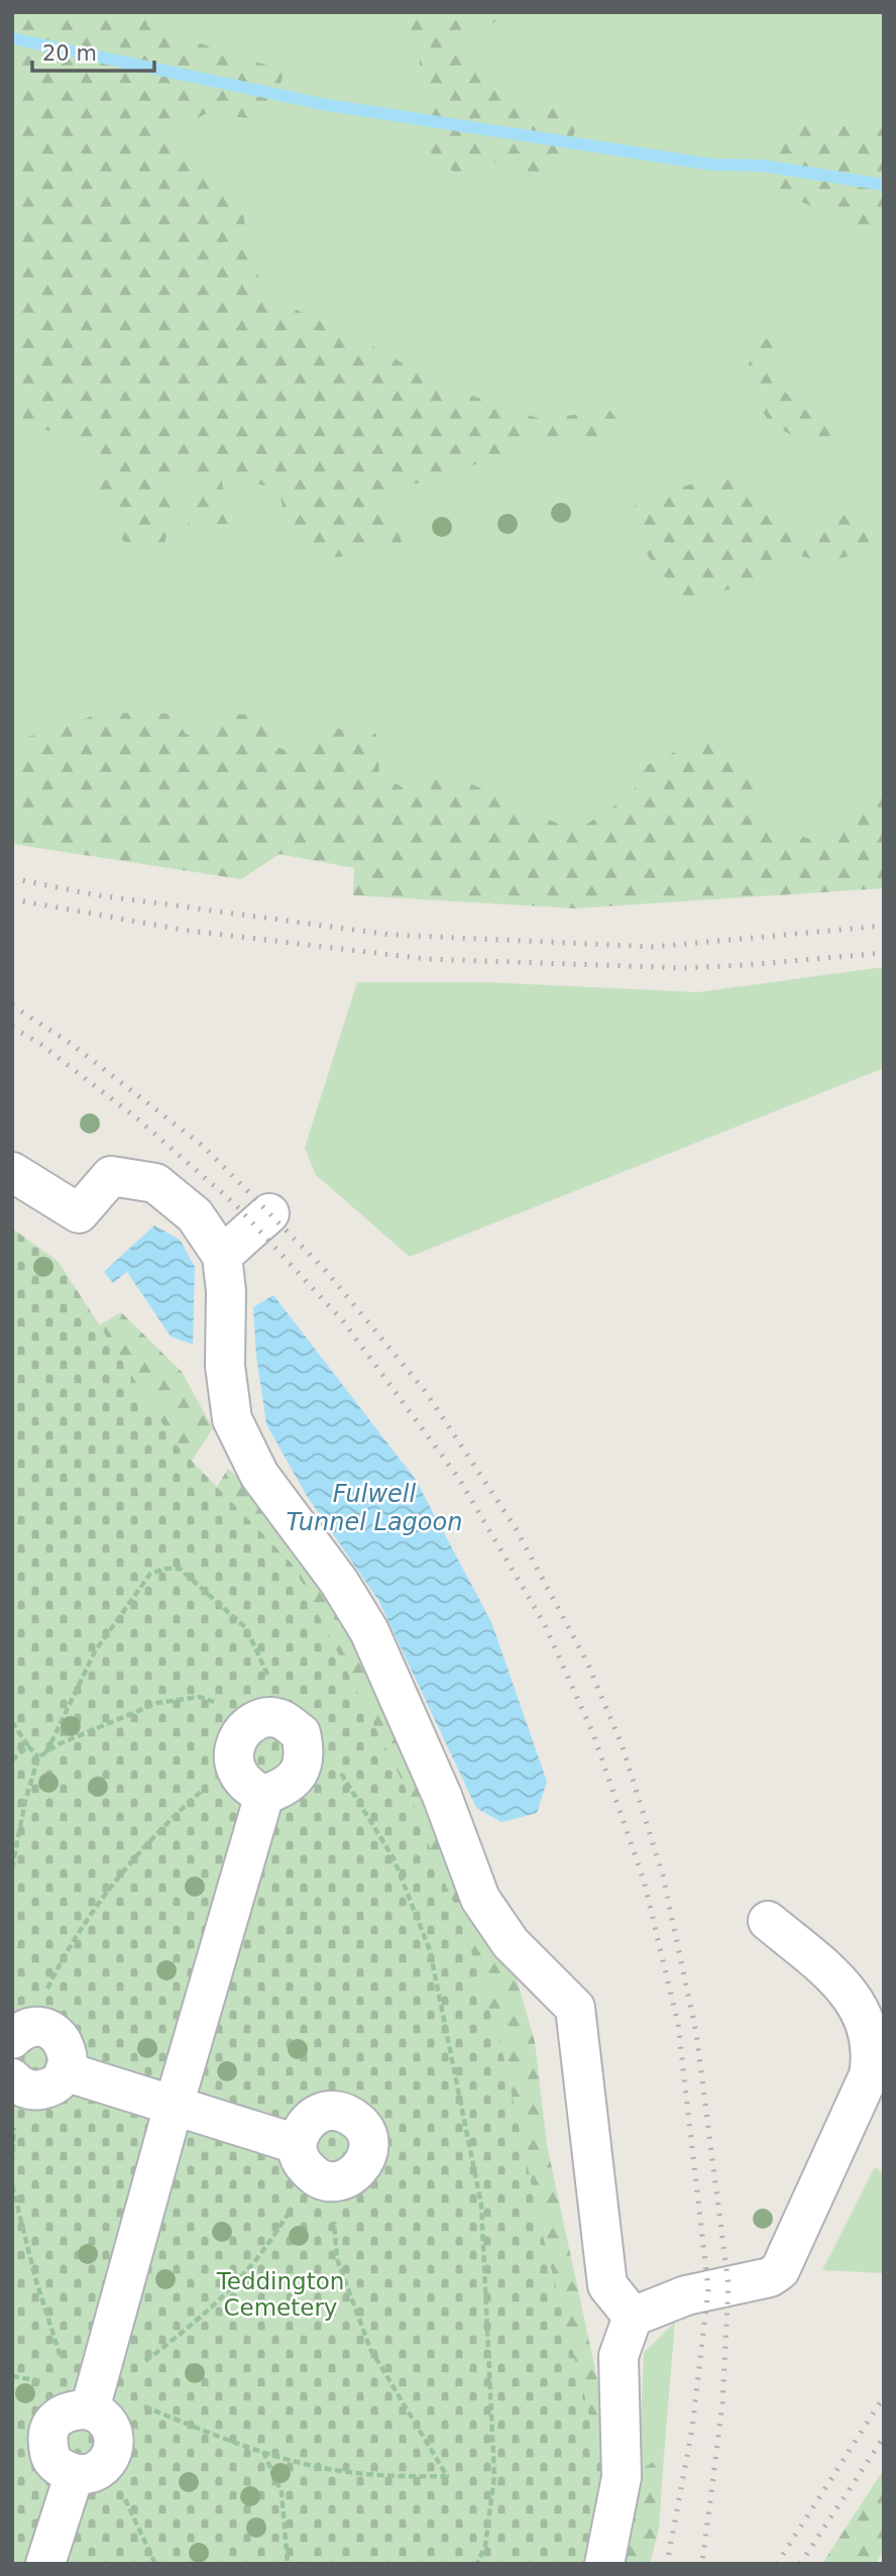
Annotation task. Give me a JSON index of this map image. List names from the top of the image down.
{
  "water": ["Fulwell Tunnel Lagoon"],
  "parks": ["Teddington Cemetery"],
  "scale_bar": "20 m"
}
